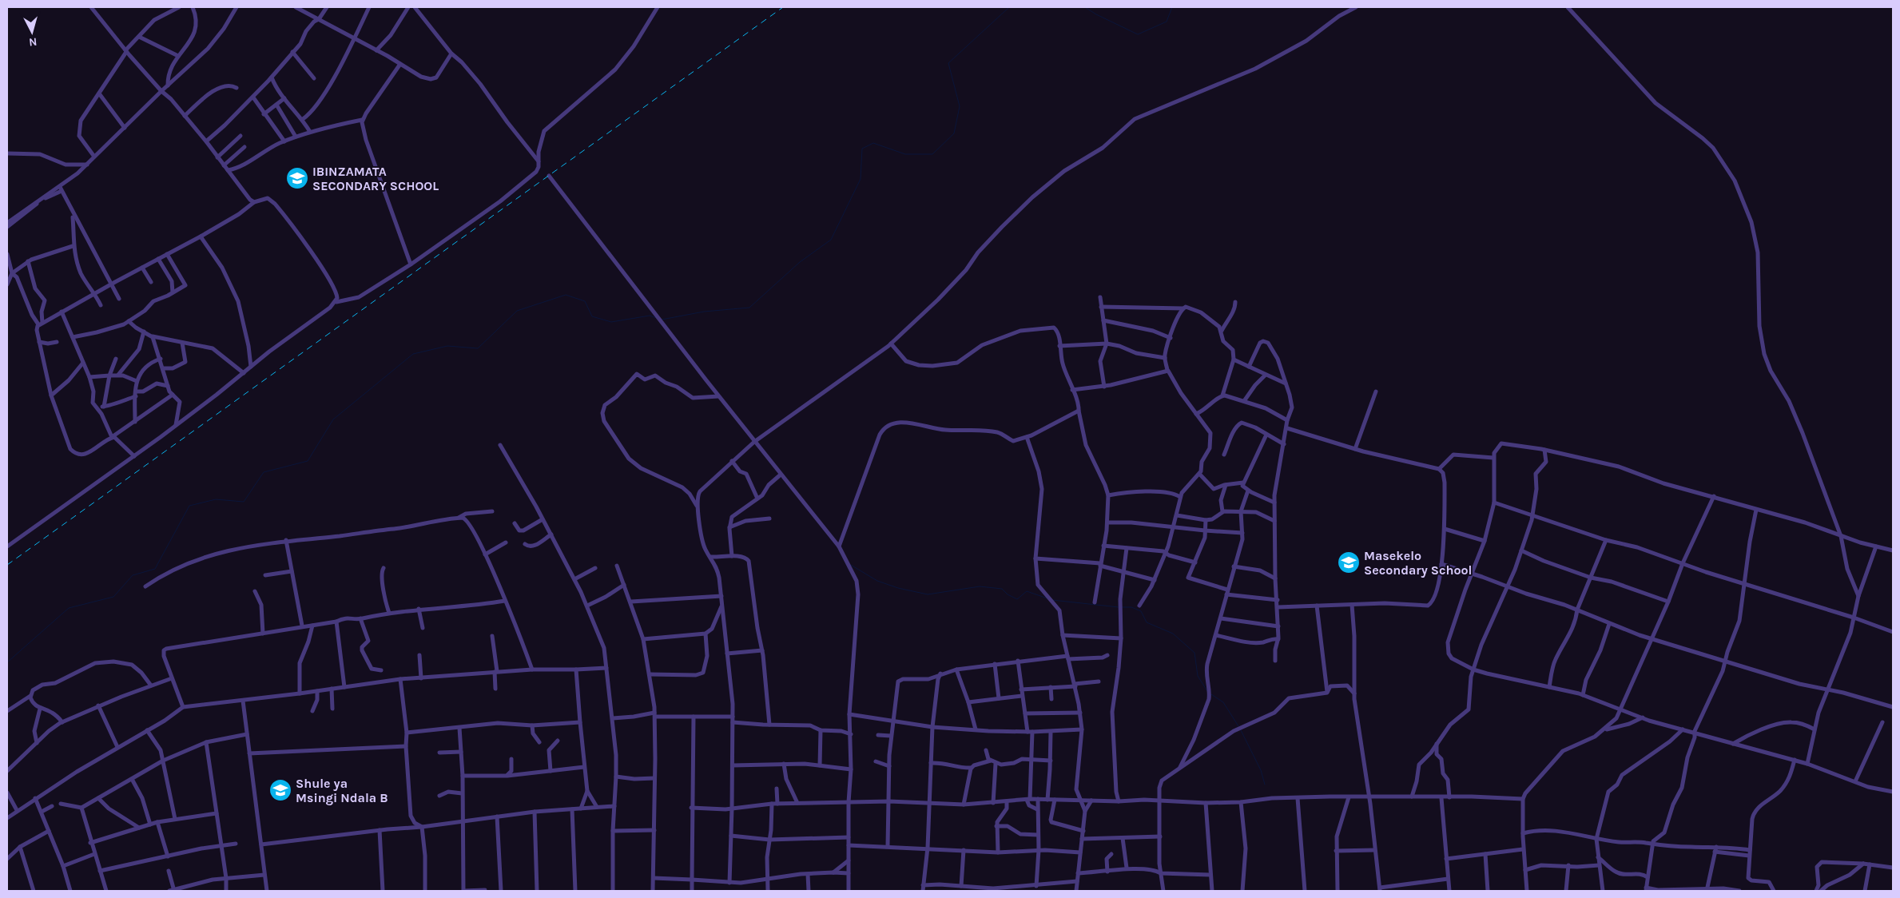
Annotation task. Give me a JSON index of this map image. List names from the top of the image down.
{
  "places": {
    "school or university": ["IBINZAMATA SECONDARY SCHOOL", "Masekelo Secondary School", "Shule ya Msingi Ndala B"]
  },
  "north": "bottom"
}
